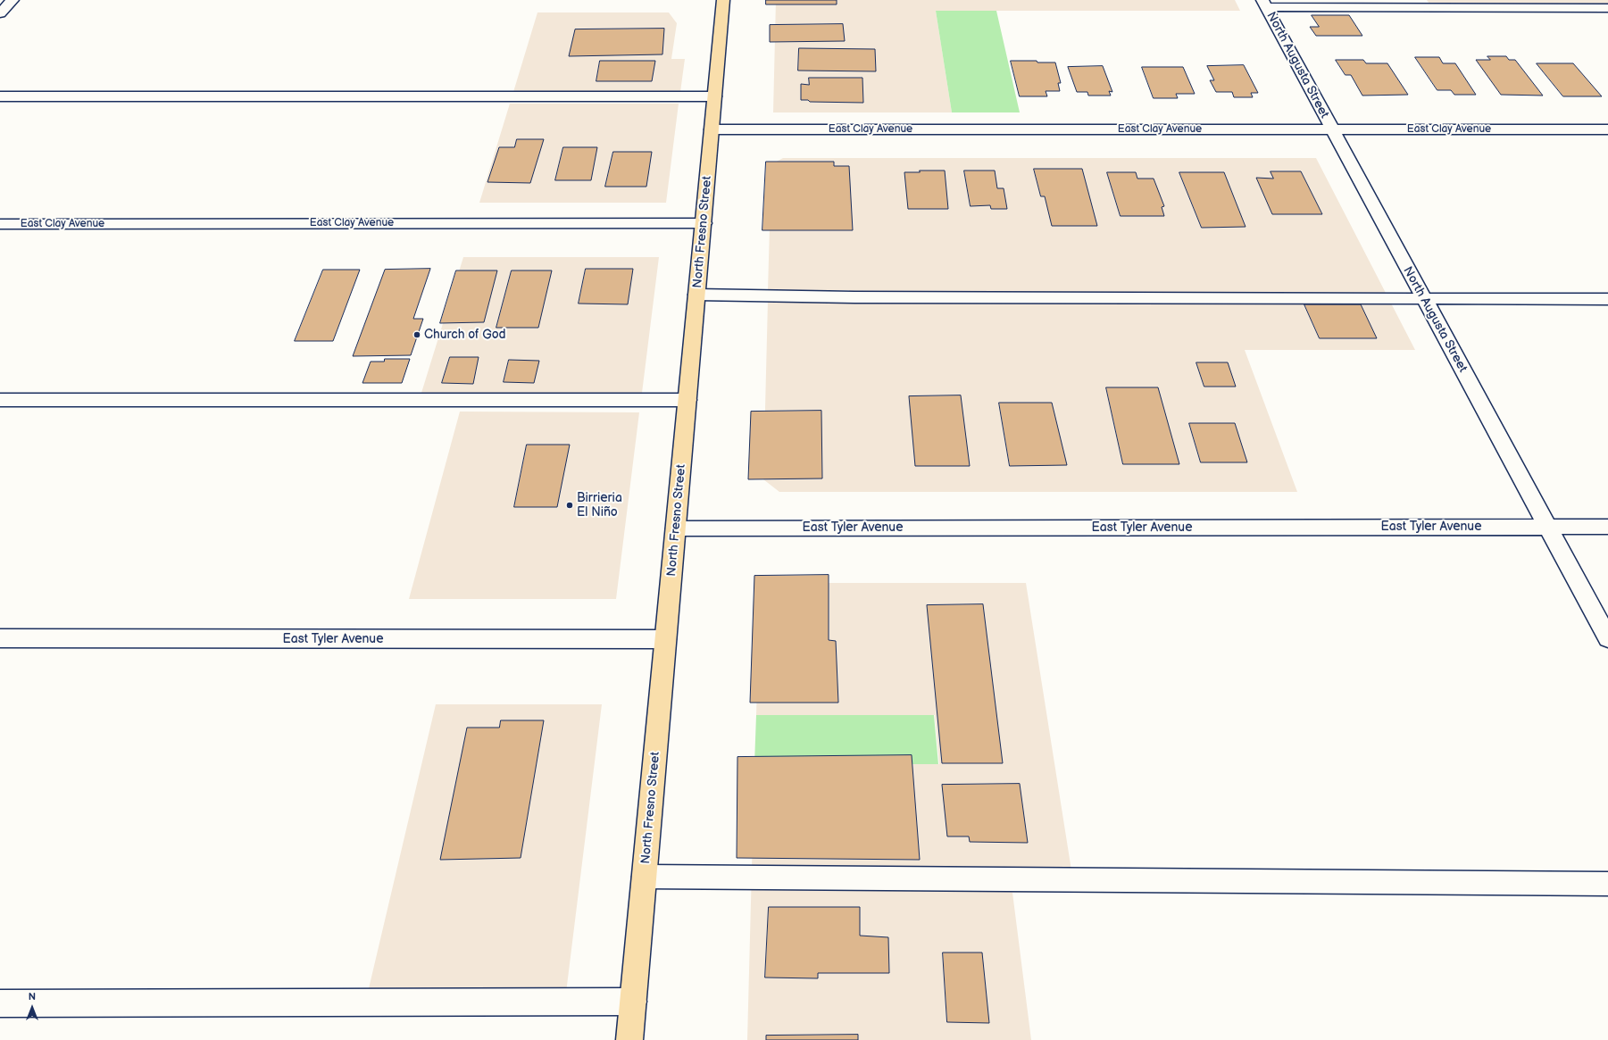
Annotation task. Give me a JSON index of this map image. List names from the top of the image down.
{
  "streets": {
    "main road": ["North Fresno Street"],
    "street": ["North Augusta Street", "East Clay Avenue", "East Tyler Avenue"]
  },
  "crossings": [
    ["North Augusta Street", "East Clay Avenue"],
    ["North Augusta Street", "East Tyler Avenue"],
    ["East Clay Avenue", "North Fresno Street"],
    ["North Fresno Street", "East Tyler Avenue"]
  ],
  "places": ["Church of God", "Birrieria El Niño"],
  "north": "top"
}
